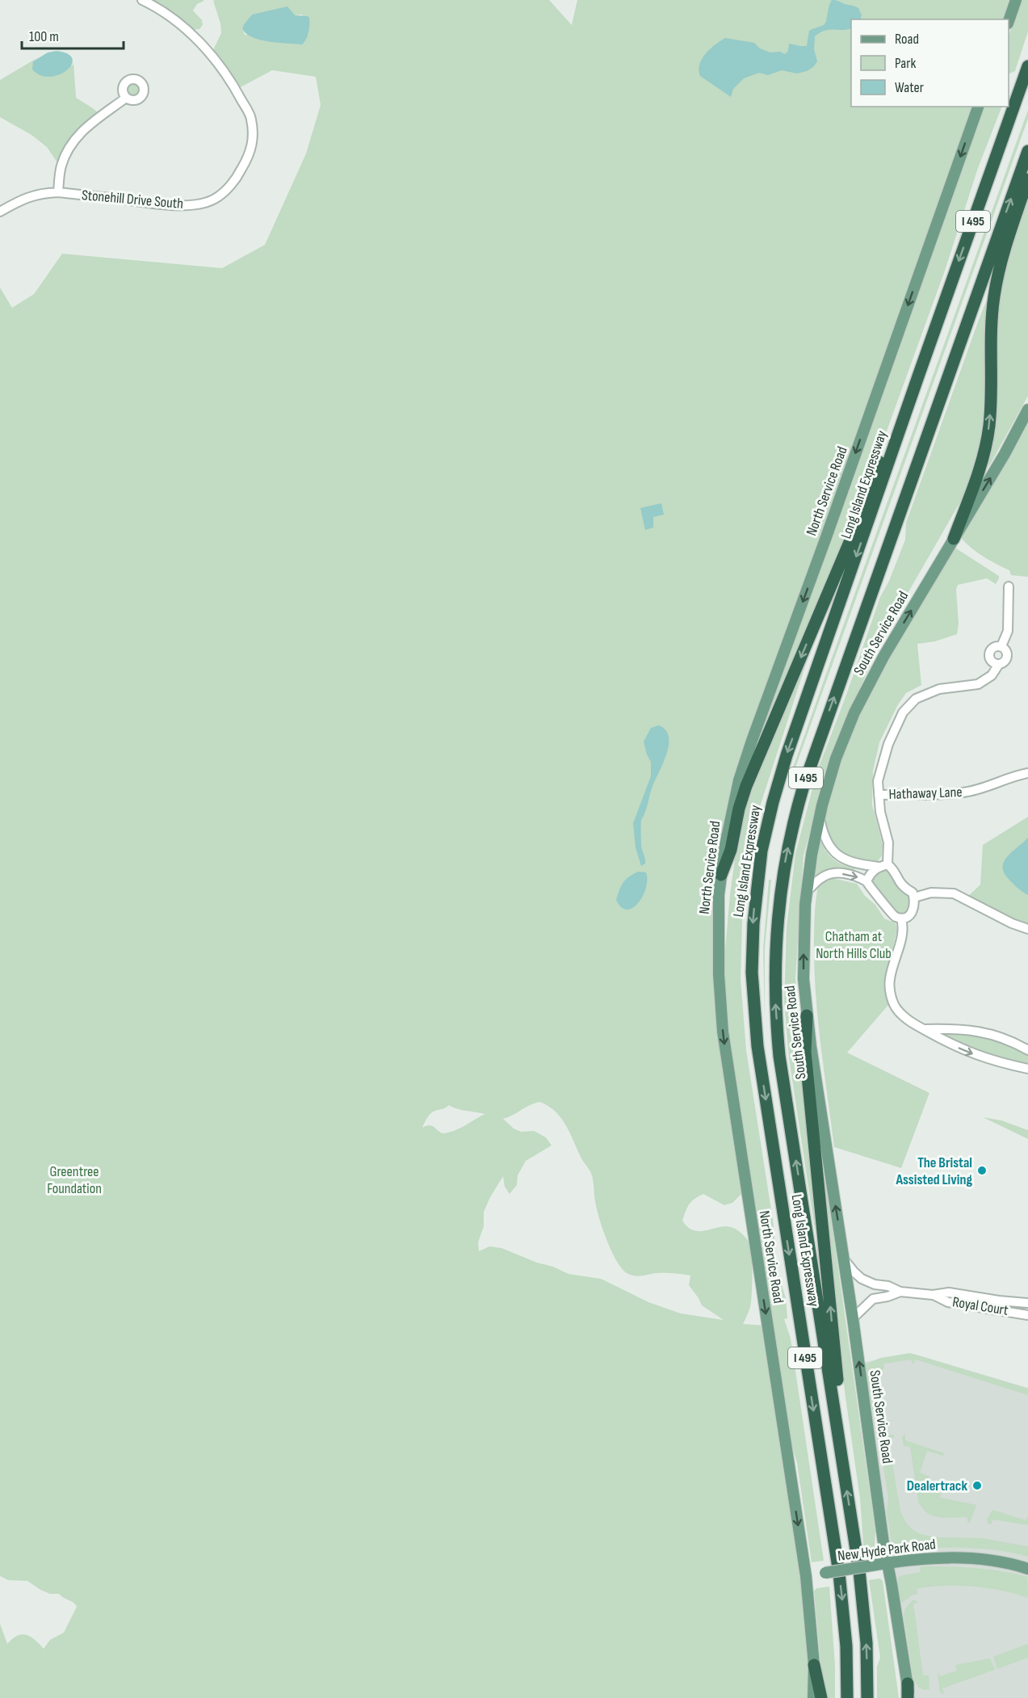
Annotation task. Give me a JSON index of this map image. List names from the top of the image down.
{
  "streets": {
    "highway": ["I 495", "Long Island Expressway"],
    "main road": ["North Service Road", "South Service Road", "New Hyde Park Road"],
    "street": ["Stonehill Drive South", "Hathaway Lane", "Royal Court"]
  },
  "crossings": [
    ["North Service Road", "New Hyde Park Road"],
    ["South Service Road", "New Hyde Park Road"]
  ],
  "one_way": ["North Service Road", "South Service Road"],
  "parks": ["Chatham at North Hills Club", "Greentree Foundation"],
  "places": ["The Bristal Assisted Living", "Dealertrack"],
  "legend": ["Road", "Park", "Water"],
  "scale_bar": "100 m"
}
